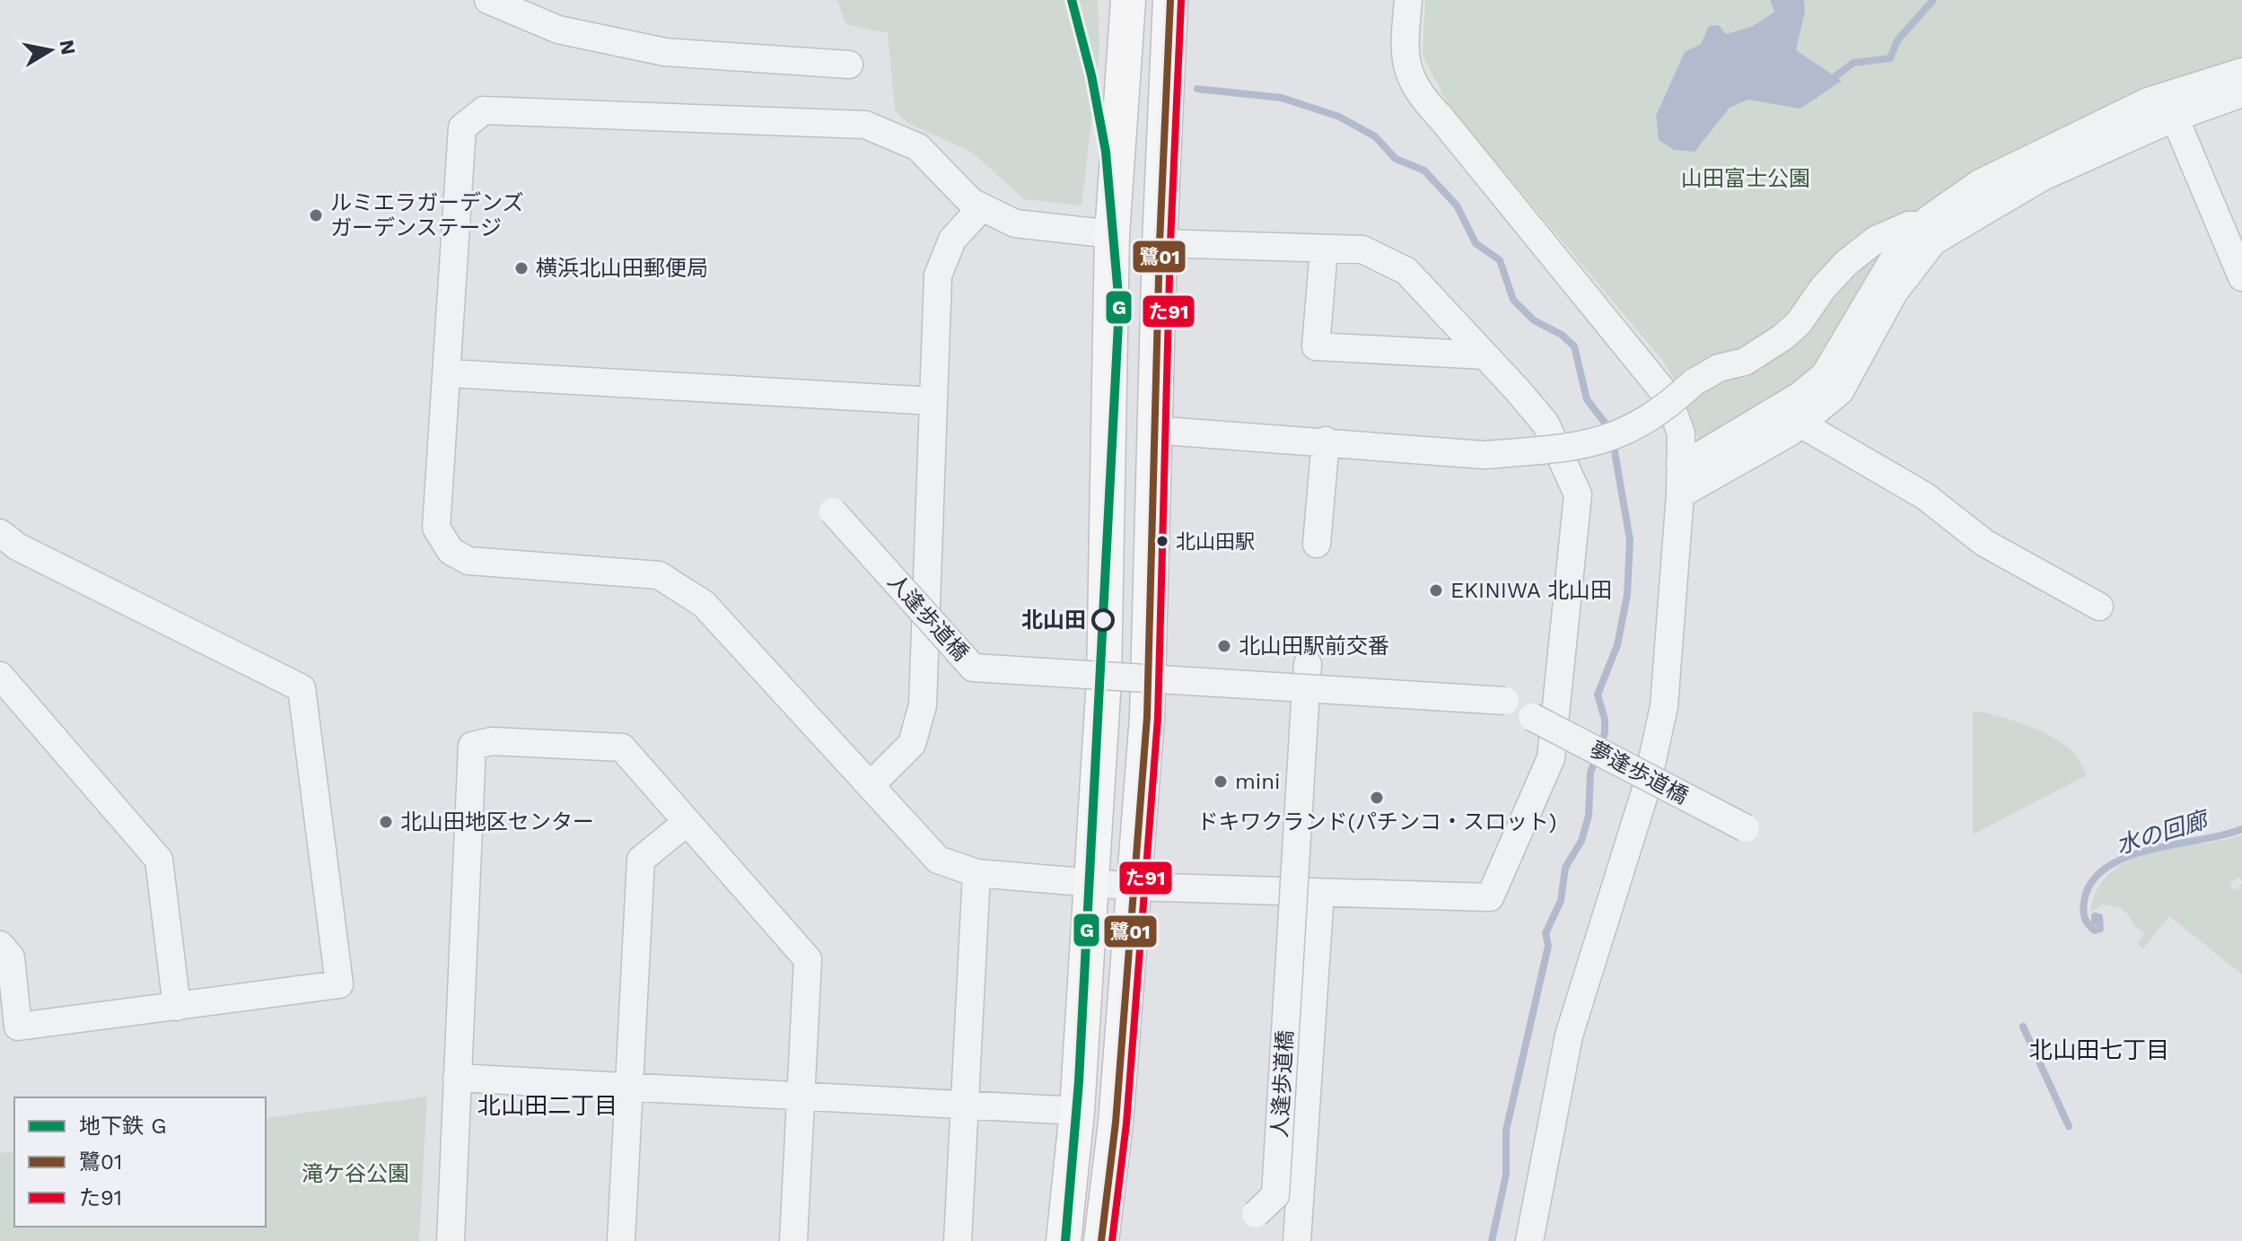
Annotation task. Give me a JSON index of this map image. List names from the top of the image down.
{
  "streets": {
    "street": ["人逢歩道橋", "夢逢歩道橋"]
  },
  "crossings": [
    ["人逢歩道橋", "夢逢歩道橋"]
  ],
  "districts": ["北山田七丁目", "北山田二丁目"],
  "water": ["水の回廊"],
  "parks": ["山田富士公園", "滝ケ谷公園"],
  "places": [
    "ルミエラガーデンズ ガーデンステージ",
    "横浜北山田郵便局",
    "北山田駅",
    "EKINIWA 北山田",
    "北山田",
    "北山田駅前交番",
    "mini",
    "ドキワクランド(パチンコ・スロット)",
    "北山田地区センター"
  ],
  "lines": ["metro line G", "transit line 鷺01", "transit line た91"],
  "legend": ["地下鉄 G", "鷺01", "た91"],
  "north": "right"
}
